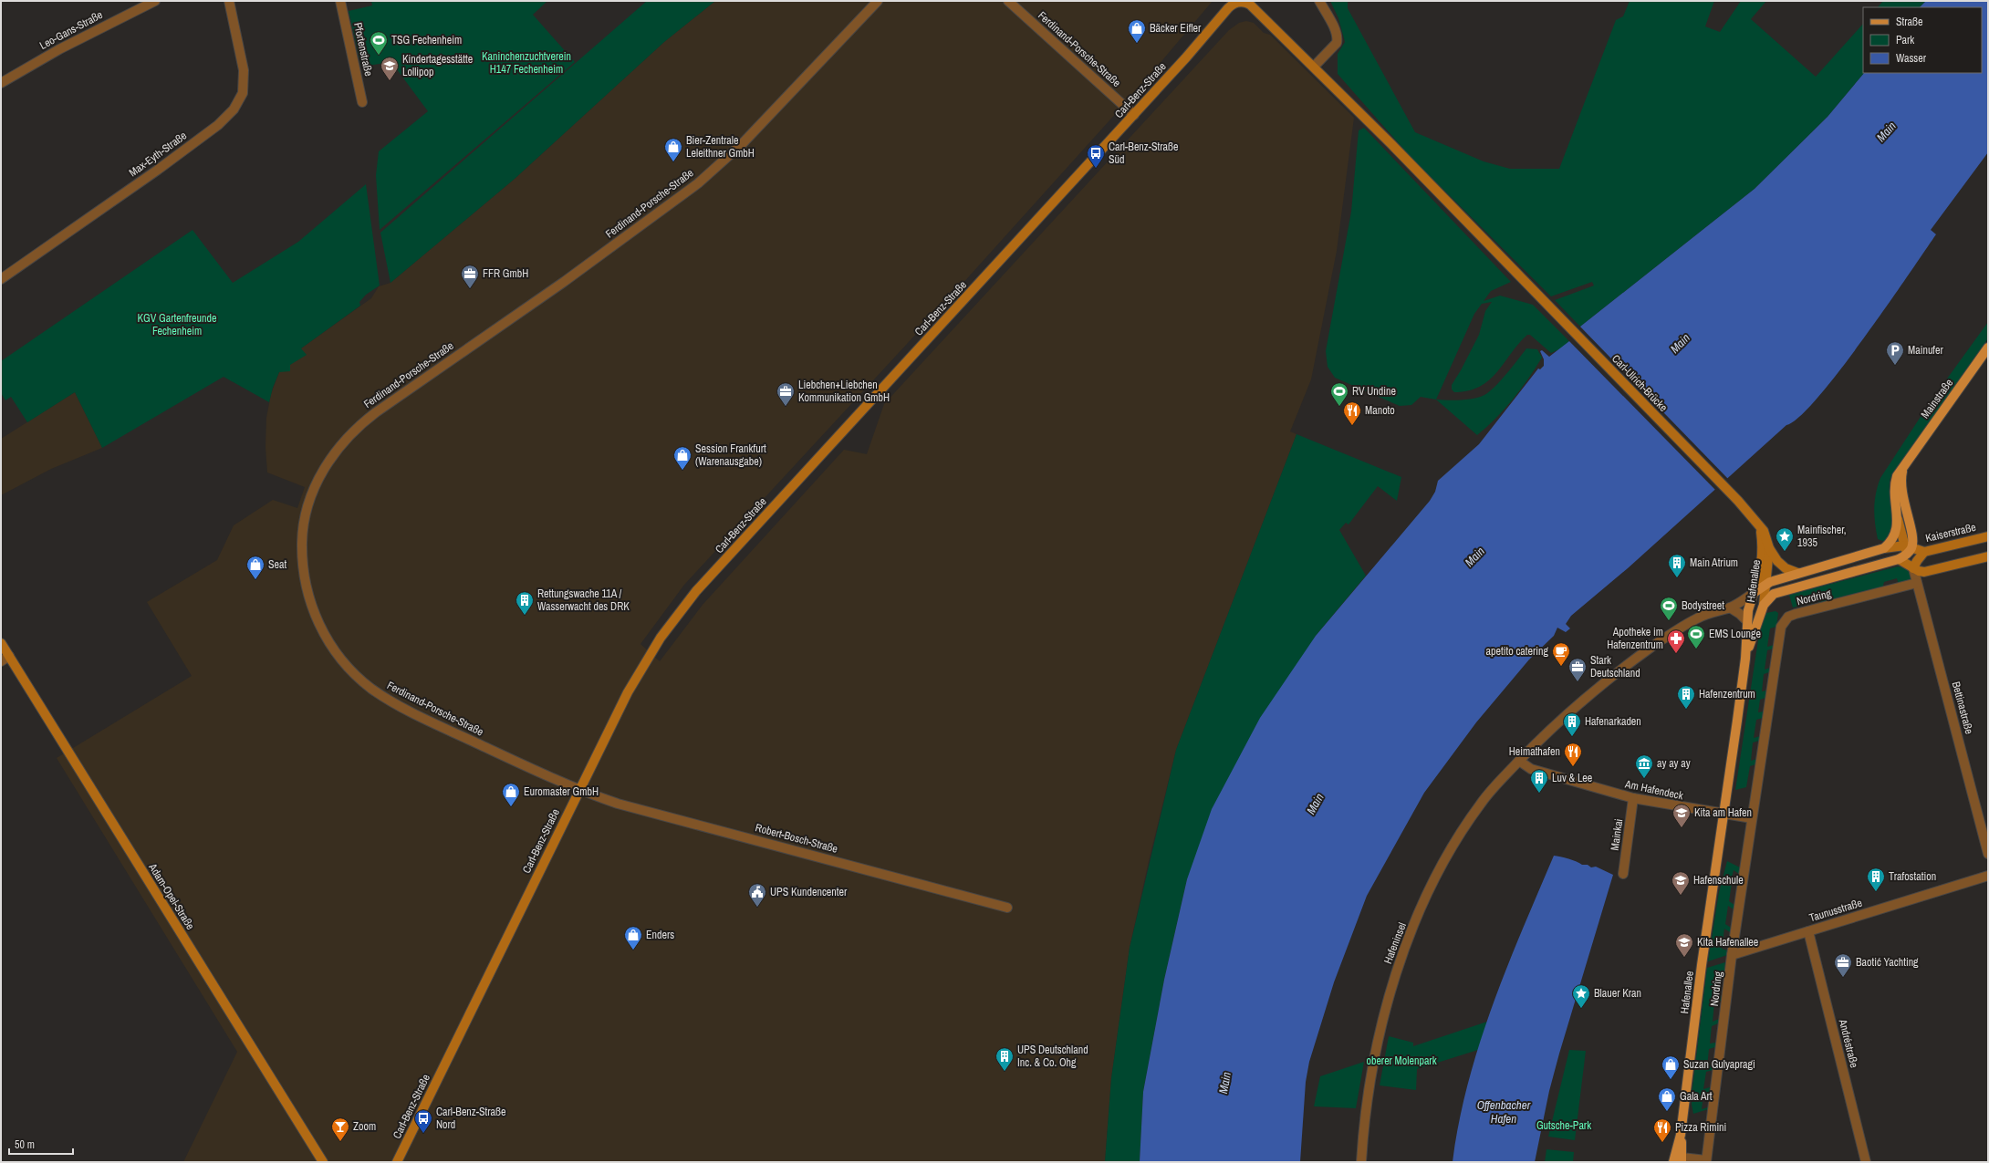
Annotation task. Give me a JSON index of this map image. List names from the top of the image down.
{
  "streets": {
    "main road": [
      "Carl-Benz-Straße",
      "Carl-Ulrich-Brücke",
      "Mainstraße",
      "Kaiserstraße",
      "Hafenallee",
      "Adam-Opel-Straße"
    ],
    "street": [
      "Leo-Gans-Straße",
      "Pfortenstraße",
      "Ferdinand-Porsche-Straße",
      "Max-Eyth-Straße",
      "Nordring",
      "Bettinastraße",
      "Am Hafendeck",
      "Mainkai",
      "Robert-Bosch-Straße",
      "Taunusstraße",
      "Hafeninsel",
      "Andréstraße"
    ]
  },
  "crossings": [
    ["Ferdinand-Porsche-Straße", "Carl-Benz-Straße"],
    ["Ferdinand-Porsche-Straße", "Robert-Bosch-Straße"],
    ["Carl-Benz-Straße", "Carl-Ulrich-Brücke"],
    ["Carl-Benz-Straße", "Robert-Bosch-Straße"],
    ["Mainstraße", "Kaiserstraße"],
    ["Mainstraße", "Bettinastraße"],
    ["Kaiserstraße", "Hafenallee"],
    ["Kaiserstraße", "Hafeninsel"],
    ["Hafenallee", "Am Hafendeck"],
    ["Hafenallee", "Hafeninsel"],
    ["Nordring", "Bettinastraße"],
    ["Nordring", "Taunusstraße"],
    ["Am Hafendeck", "Mainkai"],
    ["Am Hafendeck", "Hafeninsel"],
    ["Taunusstraße", "Andréstraße"]
  ],
  "water": ["Main", "Offenbacher Hafen"],
  "parks": [
    "Kaninchenzuchtverein H147 Fechenheim",
    "KGV Gartenfreunde Fechenheim",
    "oberer Molenpark",
    "Gutsche-Park"
  ],
  "places": {
    "shop": [
      "Bäcker Eifler",
      "Bier-Zentrale Leleithner GmbH",
      "Session Frankfurt (Warenausgabe)",
      "Seat",
      "Euromaster GmbH",
      "Enders",
      "Suzan Gulyapragi",
      "Gala Art"
    ],
    "sports": [
      "TSG Fechenheim",
      "RV Undine",
      "Bodystreet",
      "EMS Lounge"
    ],
    "school or university": [
      "Kindertagesstätte Lollipop",
      "Kita am Hafen",
      "Hafenschule",
      "Kita Hafenallee"
    ],
    "bus stop": ["Carl-Benz-Straße Süd", "Carl-Benz-Straße Nord"],
    "office": [
      "FFR GmbH",
      "Liebchen+Liebchen Kommunikation GmbH",
      "Stark Deutschland",
      "Baotić Yachting"
    ],
    "parking": ["Mainufer"],
    "restaurant": ["Manoto", "Heimathafen", "Pizza Rimini"],
    "place": ["Mainfischer, 1935", "Blauer Kran"],
    "building": [
      "Main Atrium",
      "Rettungswache 11A / Wasserwacht des DRK",
      "Hafenzentrum",
      "Hafenarkaden",
      "Luv & Lee",
      "Trafostation",
      "UPS Deutschland Inc. & Co. Ohg"
    ],
    "pharmacy": ["Apotheke im Hafenzentrum"],
    "cafe": ["apetito catering"],
    "museum": ["ay ay ay"],
    "public building": ["UPS Kundencenter"],
    "bar": ["Zoom"]
  },
  "legend": ["Straße", "Park", "Wasser"],
  "scale_bar": "50 m"
}
